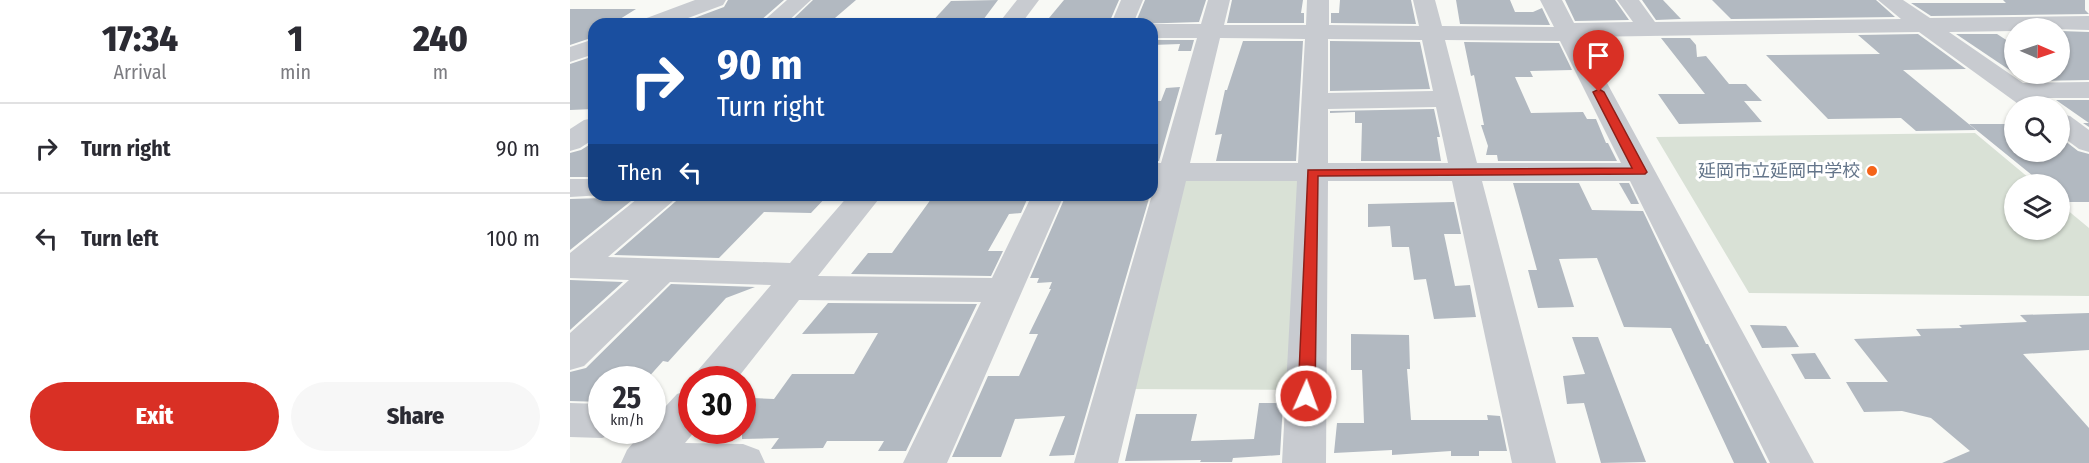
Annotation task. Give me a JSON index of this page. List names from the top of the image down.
{
  "places": ["延岡市立延岡中学校"],
  "north": "right",
  "page": {
    "eta": [
      "17:34",
      "Arrival",
      "1",
      "min",
      "240",
      "m"
    ],
    "turn": ["90 m", "Turn right"],
    "list": [
      {
        "name": "Turn right",
        "value": "90 m"
      },
      {
        "name": "Turn left",
        "value": "100 m"
      }
    ],
    "then": "Then",
    "speed": "25 km/h",
    "limit": "30",
    "buttons": ["Exit", "Share"]
  }
}
